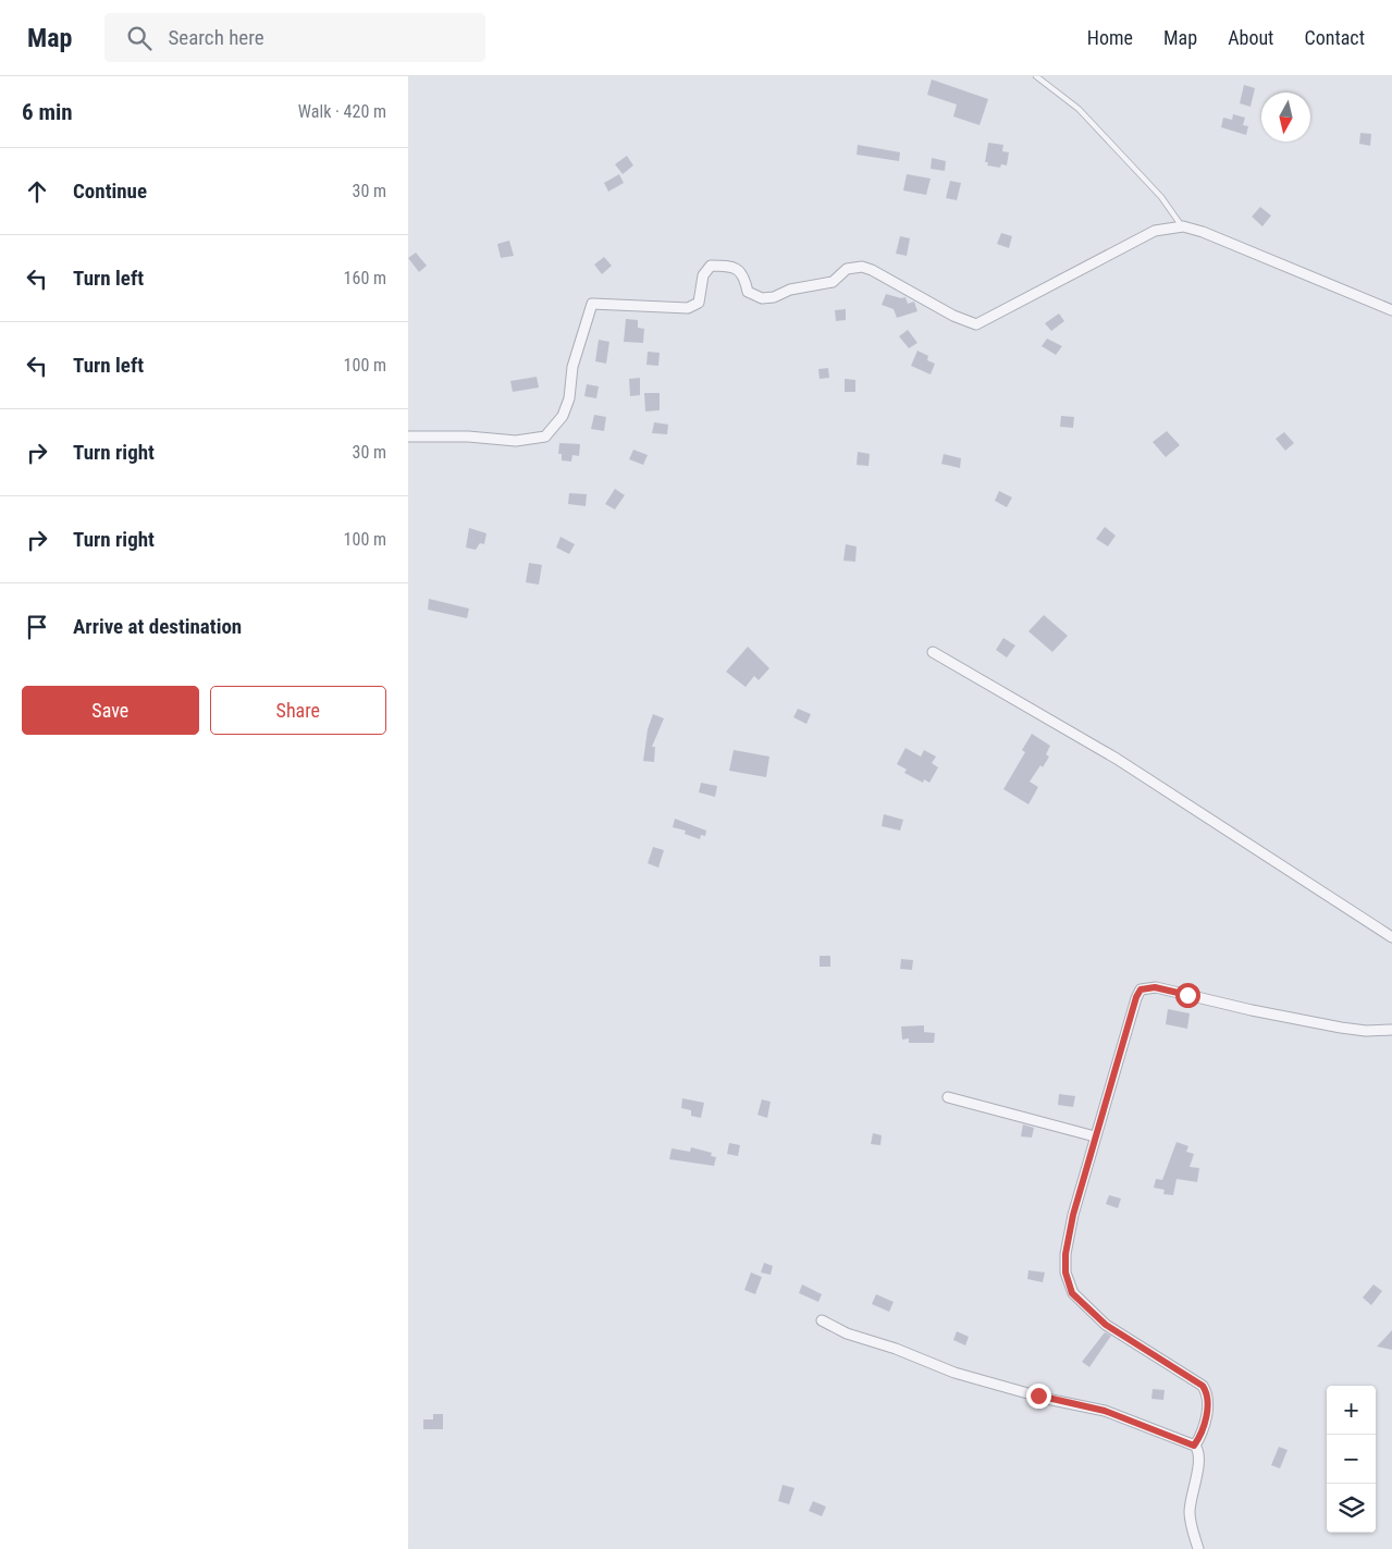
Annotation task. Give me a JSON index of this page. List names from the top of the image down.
{
  "north": "bottom",
  "page": {
    "header": "Map",
    "search": "Search here",
    "nav": [
      "Home",
      "Map",
      "About",
      "Contact"
    ],
    "heading": ["6 min", "Walk · 420 m"],
    "list": [
      ["Continue", "30 m"],
      ["Turn left", "160 m"],
      ["Turn left", "100 m"],
      ["Turn right", "30 m"],
      ["Turn right", "100 m"],
      "Arrive at destination"
    ],
    "buttons": ["Save", "Share"],
    "map_buttons": ["+", "−"]
  }
}
